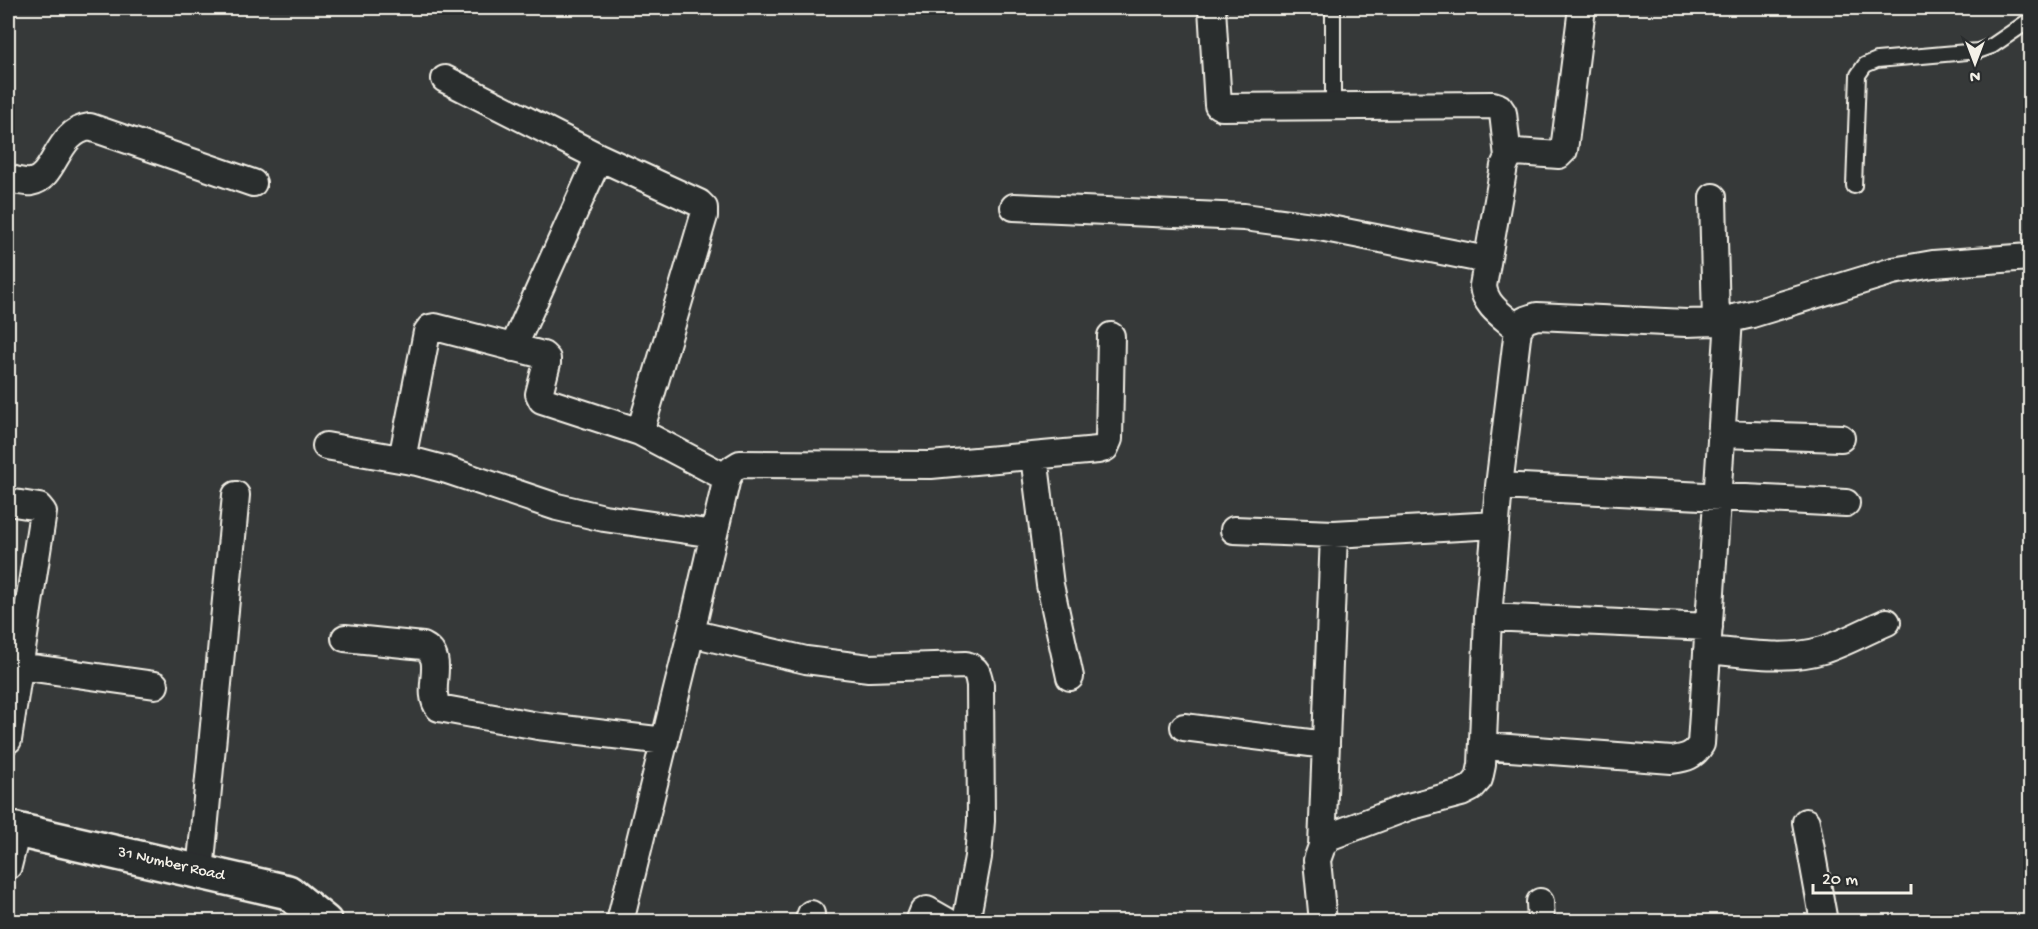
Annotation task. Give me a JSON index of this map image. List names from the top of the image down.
{
  "streets": {
    "main road": ["31 Number Road"]
  },
  "scale_bar": "20 m",
  "north": "bottom"
}
